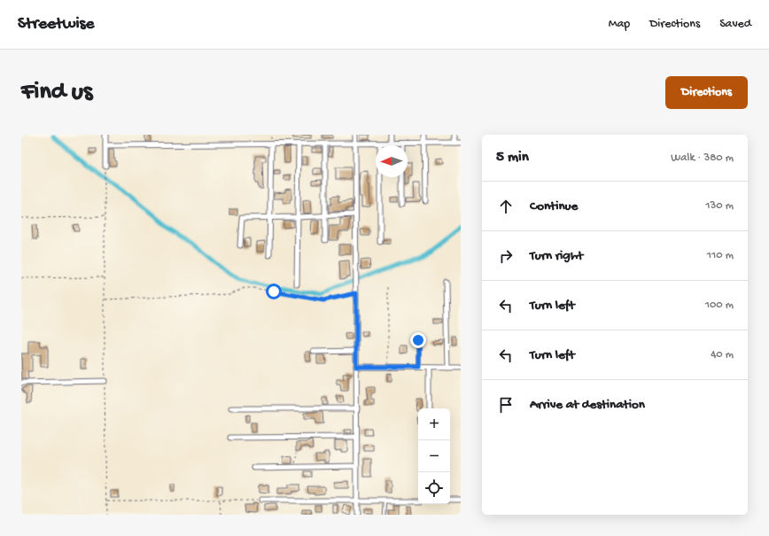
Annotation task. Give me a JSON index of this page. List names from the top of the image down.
{
  "north": "left",
  "page": {
    "header": "Streetwise",
    "nav": ["Map", "Directions", "Saved"],
    "buttons": "Directions",
    "title": "Find us",
    "heading": ["5 min", "Walk · 380 m"],
    "list": [
      ["Continue", "130 m"],
      ["Turn right", "110 m"],
      ["Turn left", "100 m"],
      ["Turn left", "40 m"],
      "Arrive at destination"
    ],
    "map_buttons": ["+", "−"]
  }
}
